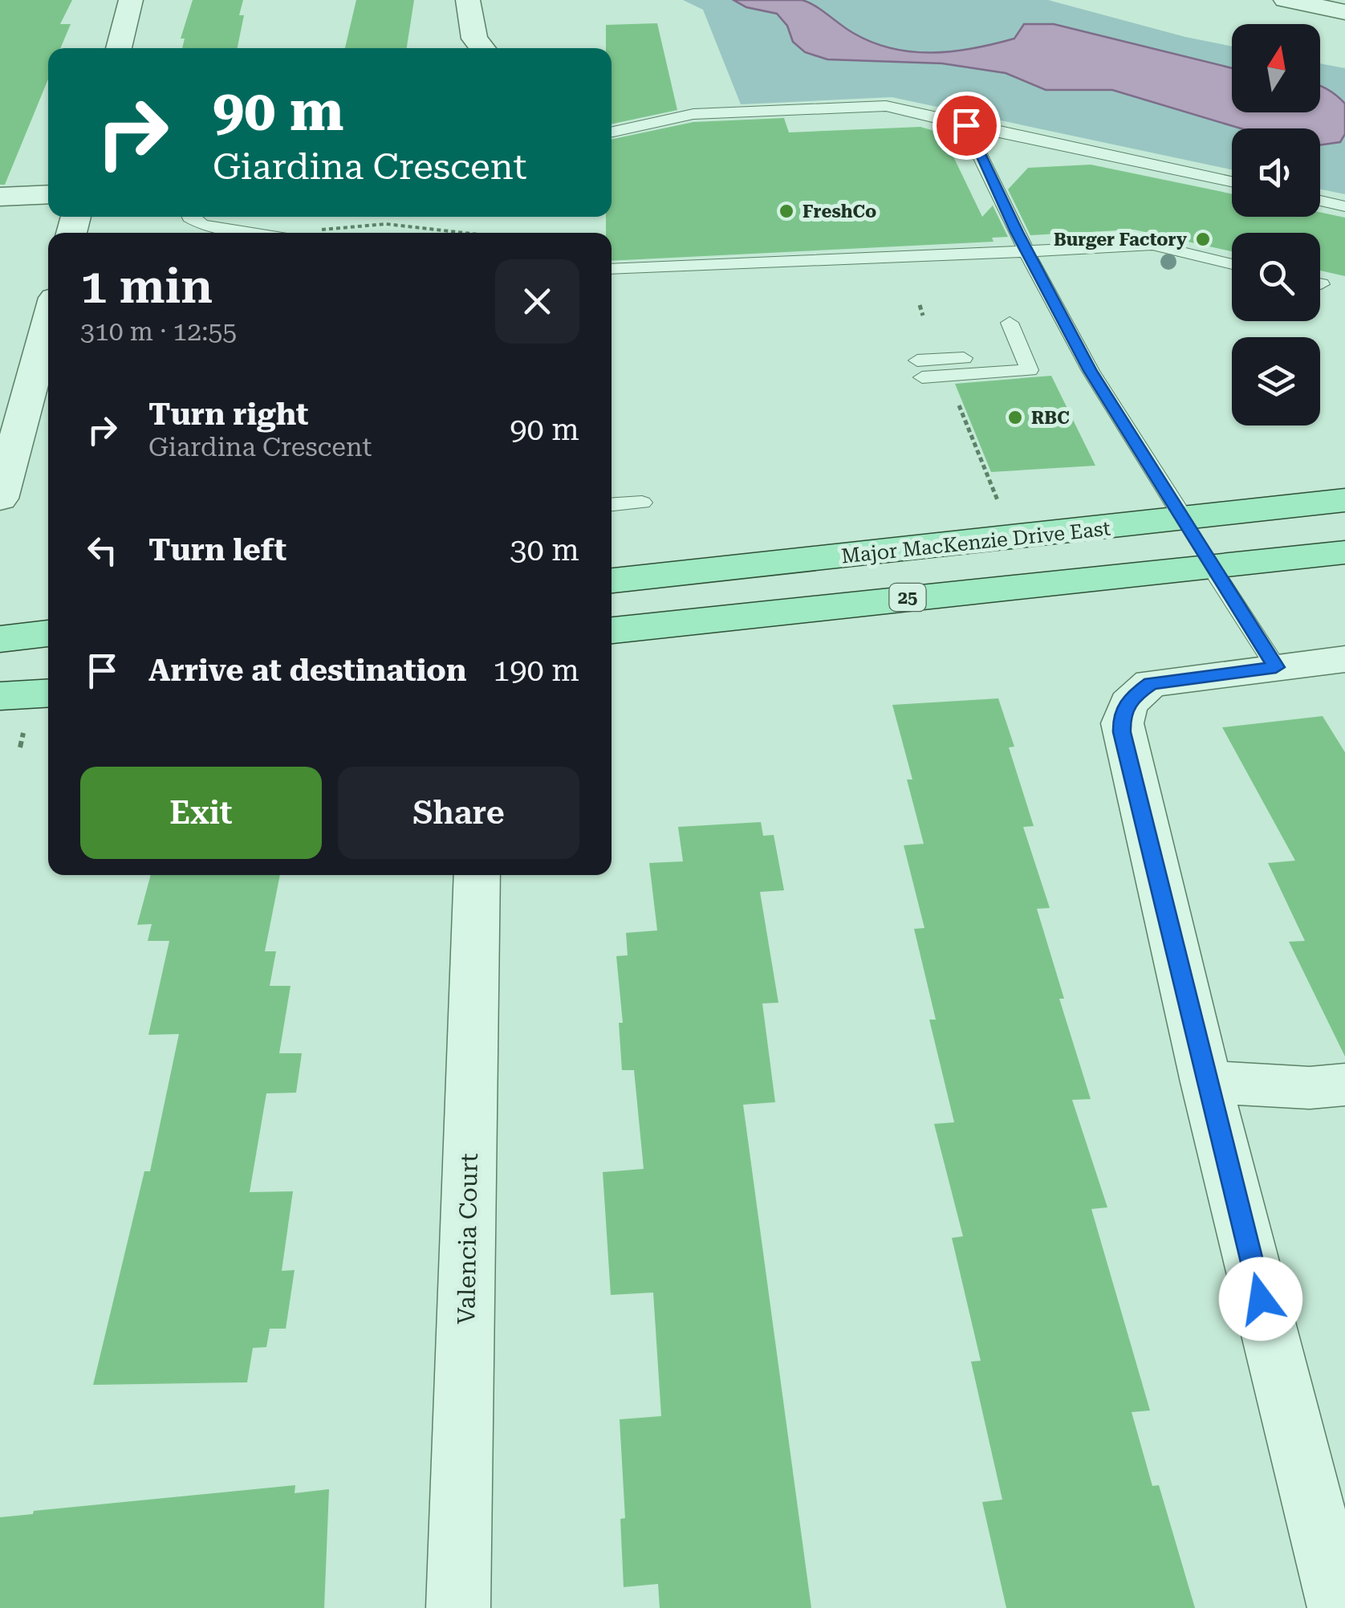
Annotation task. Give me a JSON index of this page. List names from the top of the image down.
{
  "streets": {
    "main road": ["Major MacKenzie Drive East", "25"],
    "street": ["Valencia Court"]
  },
  "places": ["FreshCo", "Burger Factory", "RBC"],
  "north": "top",
  "page": {
    "turn": ["90 m", "Giardina Crescent"],
    "heading": ["1 min", "310 m · 12:55"],
    "list": [
      {
        "name": "Turn right",
        "note": "Giardina Crescent",
        "value": "90 m"
      },
      {
        "name": "Turn left",
        "value": "30 m"
      },
      {
        "name": "Arrive at destination",
        "value": "190 m"
      }
    ],
    "buttons": ["Exit", "Share"]
  }
}
